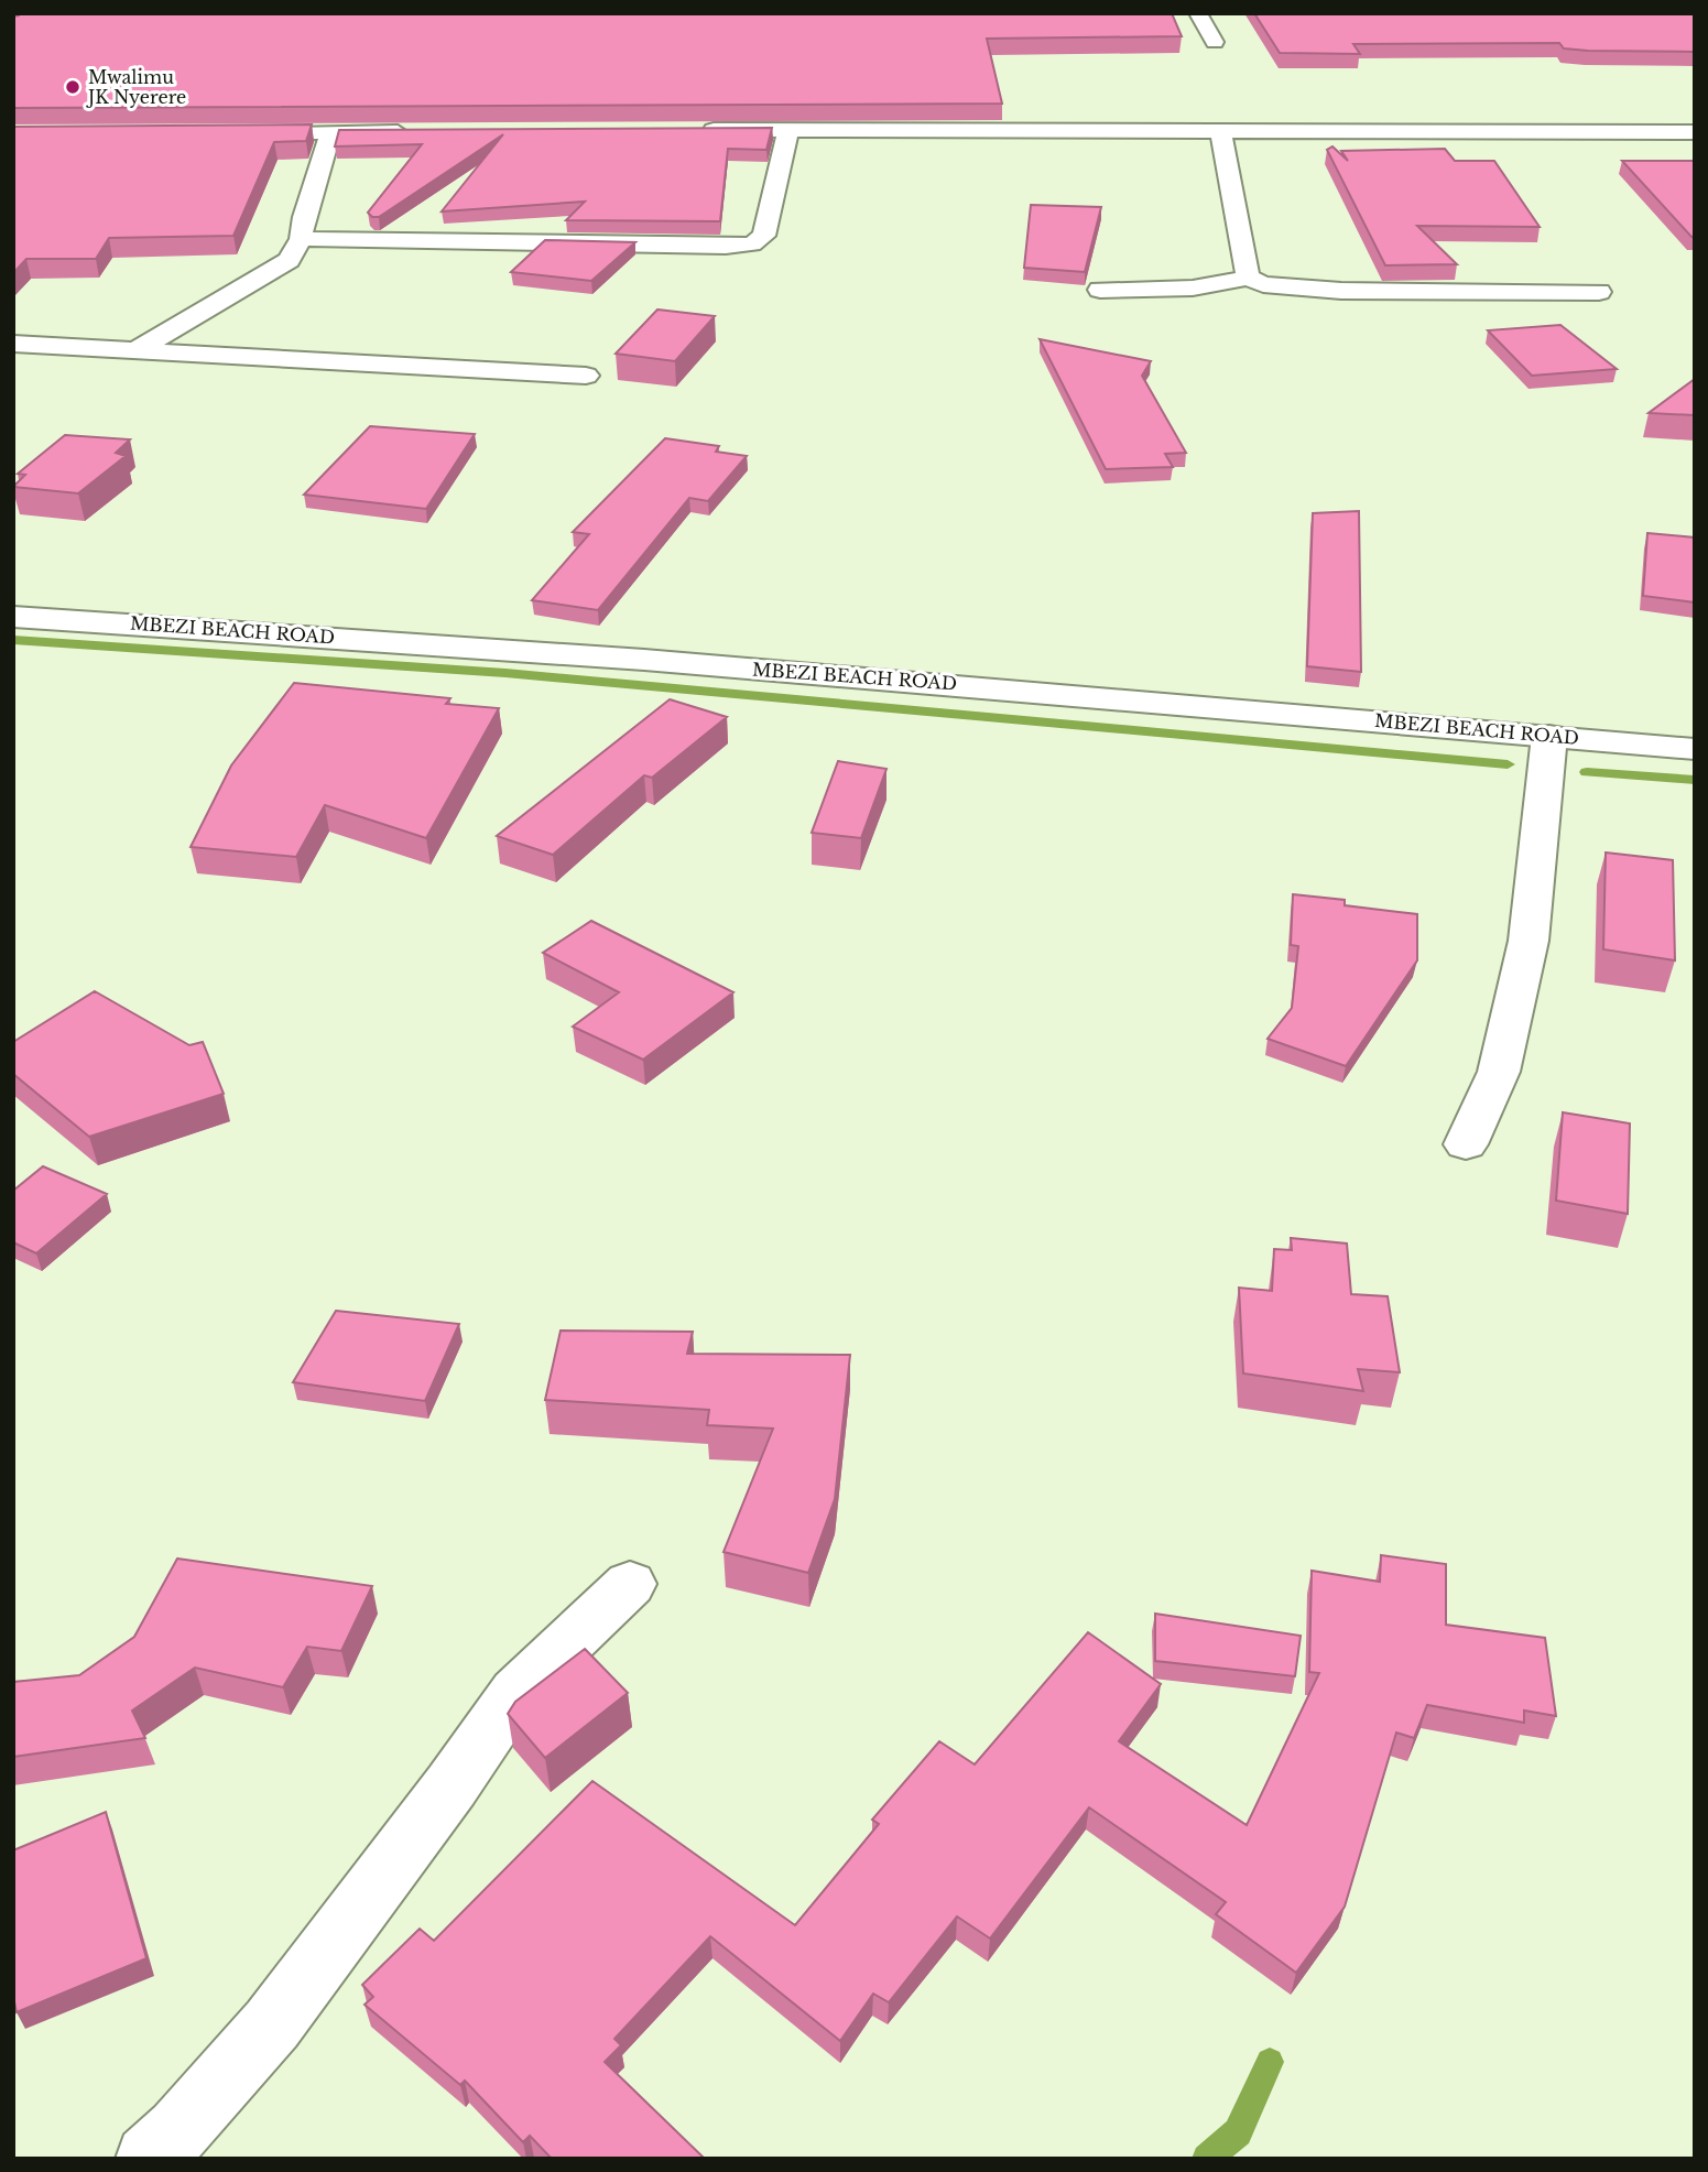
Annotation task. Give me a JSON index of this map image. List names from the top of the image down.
{
  "streets": {
    "street": ["MBEZI BEACH ROAD"]
  },
  "places": ["Mwalimu JK Nyerere"]
}
